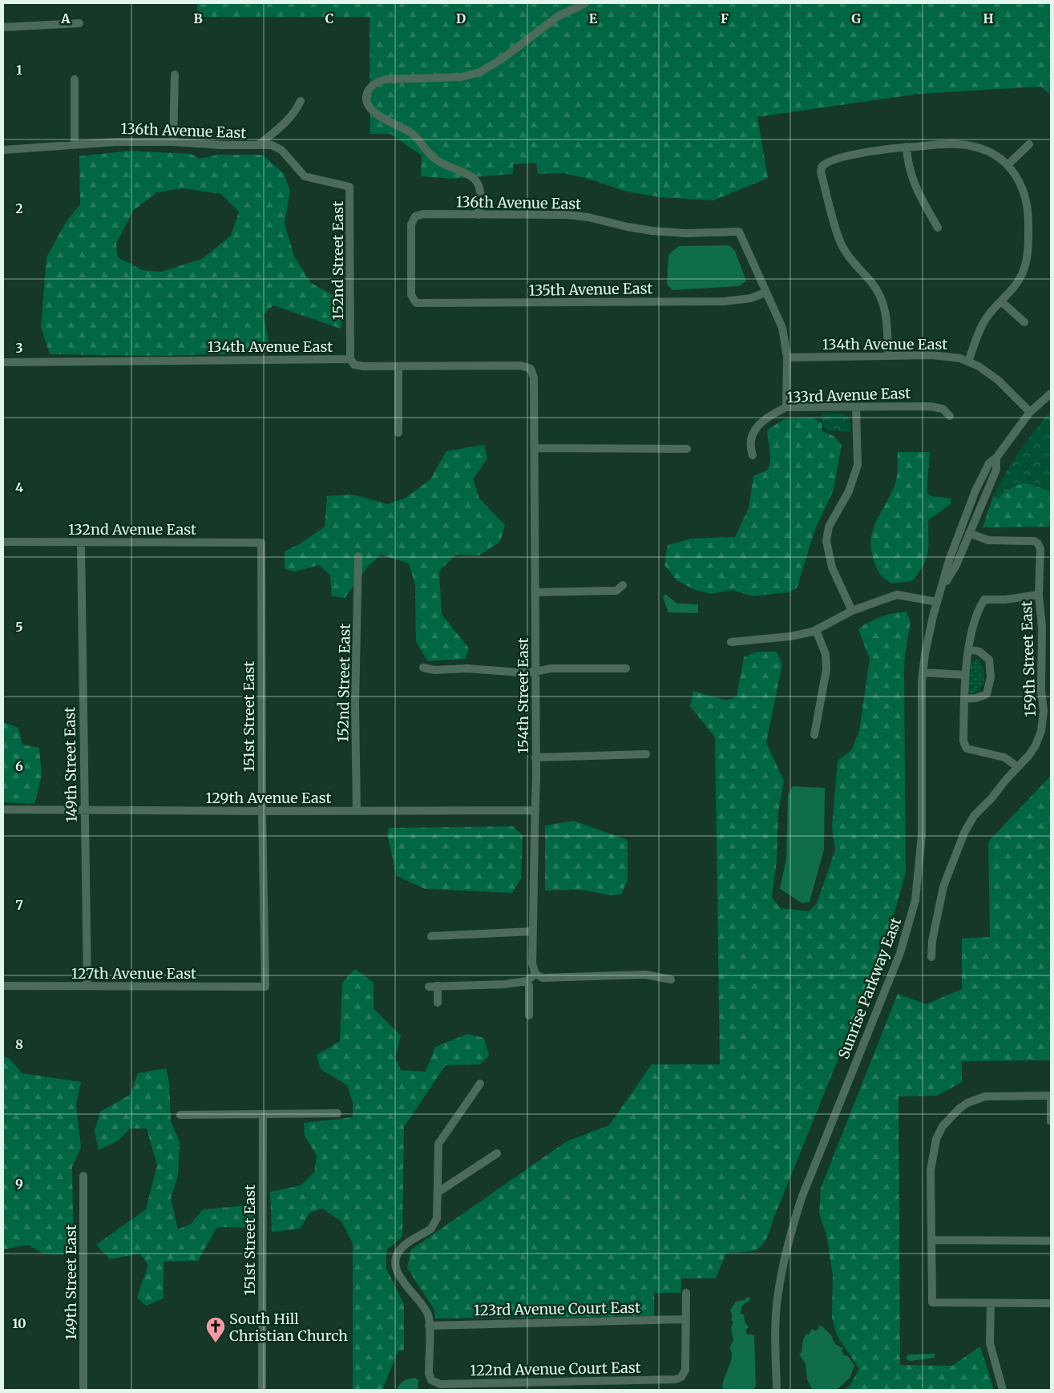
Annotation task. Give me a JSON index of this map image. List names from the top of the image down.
{
  "streets": {
    "street": [
      "136th Avenue East",
      "152nd Street East",
      "135th Avenue East",
      "134th Avenue East",
      "133rd Avenue East",
      "132nd Avenue East",
      "159th Street East",
      "154th Street East",
      "151st Street East",
      "149th Street East",
      "129th Avenue East",
      "127th Avenue East",
      "Sunrise Parkway East",
      "123rd Avenue Court East",
      "122nd Avenue Court East"
    ]
  },
  "crossings": [
    ["136th Avenue East", "152nd Street East"],
    ["136th Avenue East", "135th Avenue East"],
    ["152nd Street East", "134th Avenue East"],
    ["152nd Street East", "129th Avenue East"],
    ["134th Avenue East", "154th Street East"],
    ["134th Avenue East", "Sunrise Parkway East"],
    ["132nd Avenue East", "151st Street East"],
    ["132nd Avenue East", "149th Street East"],
    ["159th Street East", "Sunrise Parkway East"],
    ["154th Street East", "129th Avenue East"],
    ["151st Street East", "129th Avenue East"],
    ["151st Street East", "127th Avenue East"],
    ["149th Street East", "129th Avenue East"],
    ["149th Street East", "127th Avenue East"],
    ["123rd Avenue Court East", "122nd Avenue Court East"]
  ],
  "places": {
    "church": ["South Hill Christian Church"]
  },
  "grid": {
    "columns": [
      "A",
      "B",
      "C",
      "D",
      "E",
      "F",
      "G",
      "H"
    ],
    "rows": [
      "1",
      "2",
      "3",
      "4",
      "5",
      "6",
      "7",
      "8",
      "9",
      "10"
    ]
  }
}
